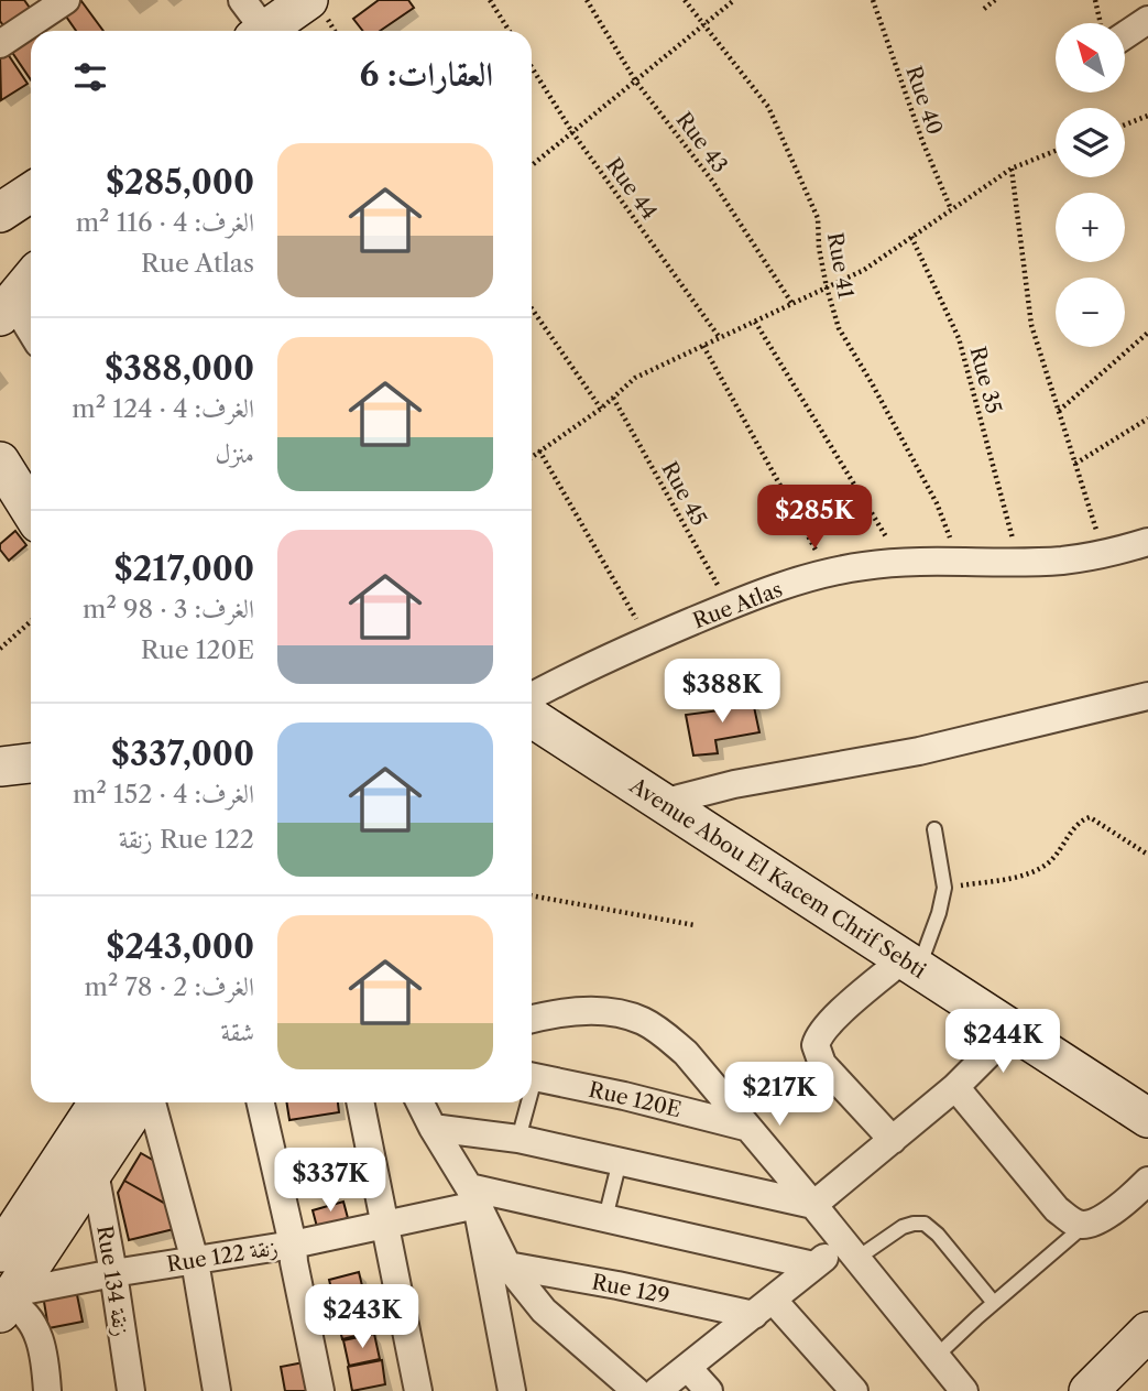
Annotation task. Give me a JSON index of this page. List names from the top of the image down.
{
  "streets": {
    "street": [
      "Rue Atlas",
      "Avenue Abou El Kacem Chrif Sebti",
      "Rue 120E",
      "Rue 122 زنقة",
      "Rue 134 زنقة",
      "Rue 129"
    ],
    "path": [
      "Rue 40",
      "Rue 43",
      "Rue 44",
      "Rue 41",
      "Rue 35",
      "Rue 45"
    ]
  },
  "crossings": [
    ["Rue 45", "Rue Atlas"],
    ["Rue 122 زنقة", "Rue 134 زنقة"]
  ],
  "north": "top left",
  "page": {
    "map_buttons": ["+", "−"],
    "heading": "العقارات: 6",
    "list": [
      {
        "name": "$285,000",
        "note": "الغرف: 4 · 116 m² · Rue Atlas"
      },
      {
        "name": "$388,000",
        "note": "الغرف: 4 · 124 m² · منزل"
      },
      {
        "name": "$217,000",
        "note": "الغرف: 3 · 98 m² · Rue 120E"
      },
      {
        "name": "$337,000",
        "note": "الغرف: 4 · 152 m² · Rue 122 زنقة"
      },
      {
        "name": "$243,000",
        "note": "الغرف: 2 · 78 m² · شقة"
      }
    ],
    "price": [
      "$285K",
      "$388K",
      "$244K",
      "$217K",
      "$337K",
      "$243K"
    ]
  }
}
